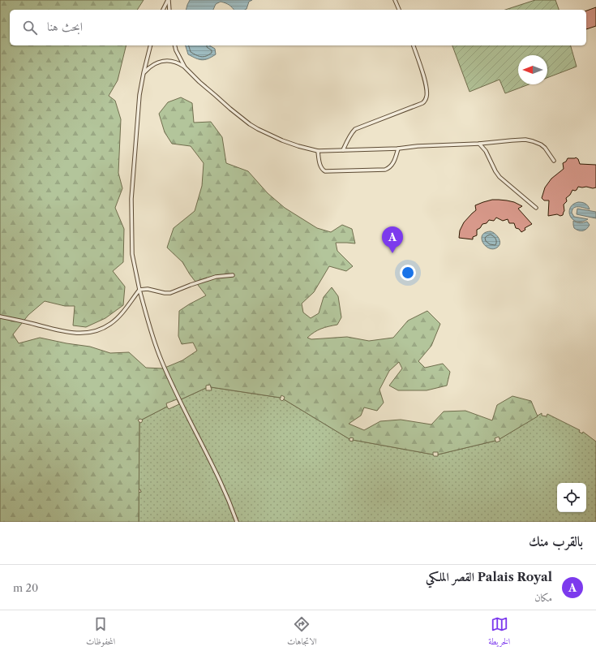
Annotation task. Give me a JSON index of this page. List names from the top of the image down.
{
  "north": "left",
  "page": {
    "search": "ابحث هنا",
    "pins": "A",
    "heading": "بالقرب منك",
    "list": [
      {
        "mark": "A",
        "name": "Palais Royal القصر الملكي",
        "note": "مكان",
        "value": "20 m"
      }
    ],
    "nav": ["الخريطة", "الاتجاهات", "المحفوظات"]
  }
}
